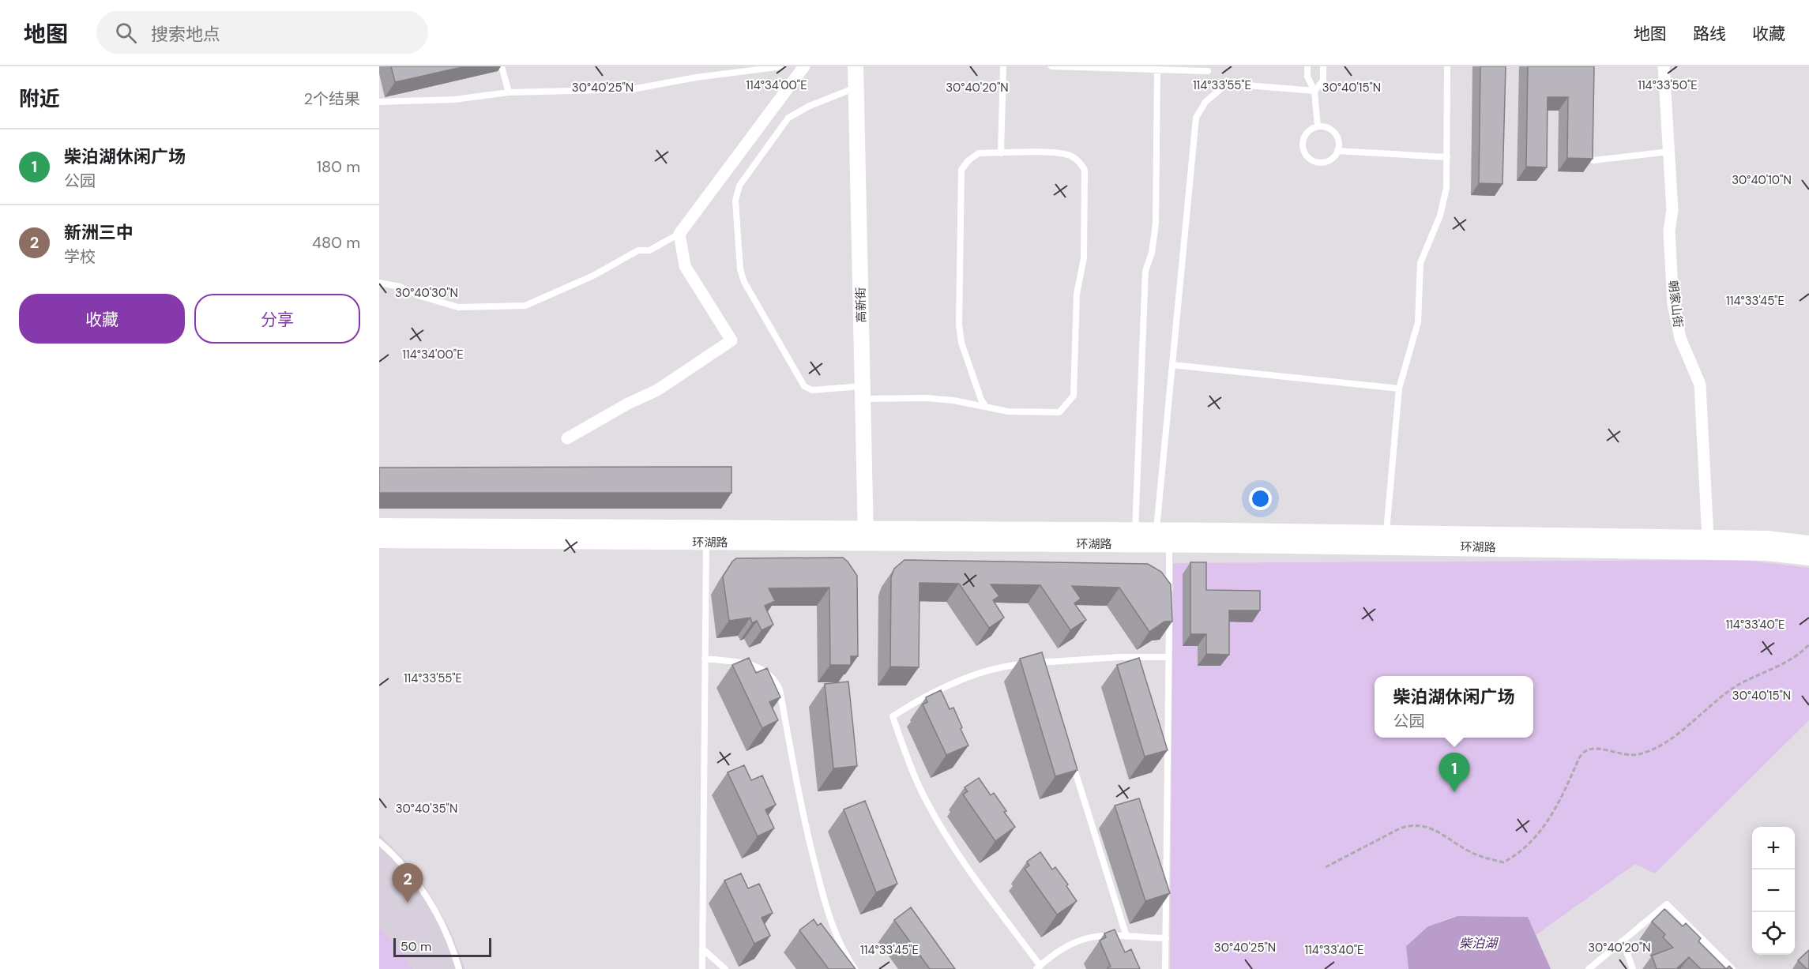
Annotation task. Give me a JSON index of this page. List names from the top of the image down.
{
  "streets": {
    "street": ["朝家山街", "高新街", "环湖路"]
  },
  "crossings": [
    ["朝家山街", "环湖路"],
    ["高新街", "环湖路"]
  ],
  "water": ["柴泊湖"],
  "scale_bar": "50 m",
  "page": {
    "header": "地图",
    "search": "搜索地点",
    "nav": ["地图", "路线", "收藏"],
    "heading": ["附近", "2个结果"],
    "list": [
      {
        "mark": "1",
        "name": "柴泊湖休闲广场",
        "note": "公园",
        "value": "180 m"
      },
      {
        "mark": "2",
        "name": "新洲三中",
        "note": "学校",
        "value": "480 m"
      }
    ],
    "buttons": ["收藏", "分享"],
    "popup": ["柴泊湖休闲广场", "公园"],
    "pins": ["1", "2"],
    "map_buttons": ["+", "−"],
    "scale": "50 m"
  },
  "coordinates": [
    "114°33'50\"E",
    "114°34'00\"E",
    "114°33'55\"E",
    "30°40'25\"N",
    "30°40'20\"N",
    "30°40'15\"N",
    "30°40'10\"N",
    "30°40'30\"N",
    "114°33'45\"E",
    "114°33'40\"E",
    "30°40'35\"N"
  ]
}
